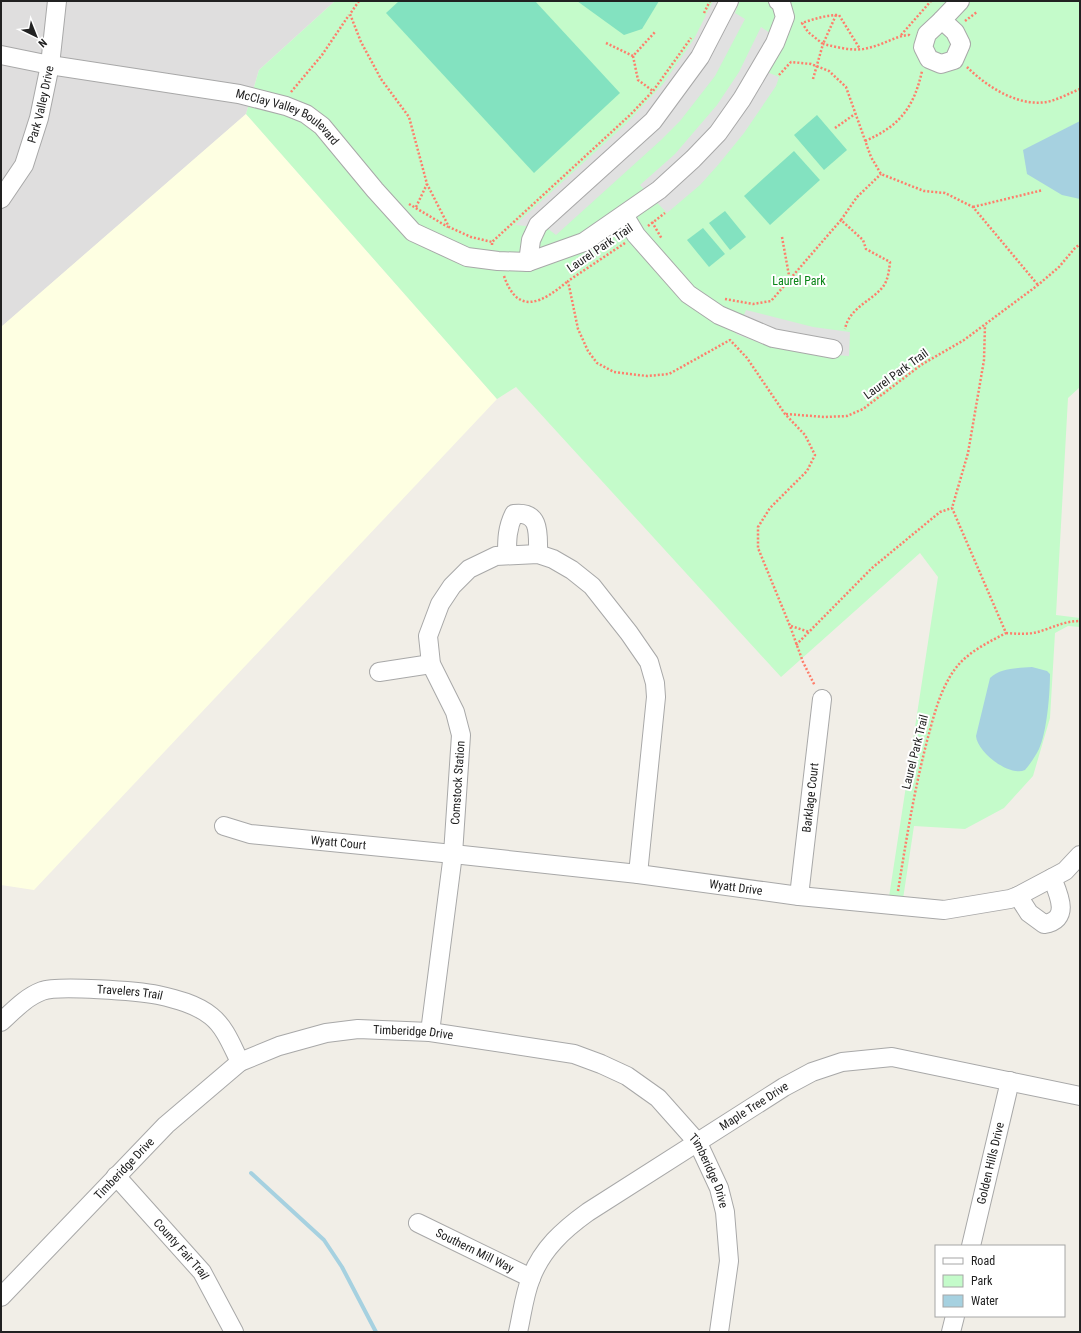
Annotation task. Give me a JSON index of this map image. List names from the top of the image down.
{
  "streets": {
    "street": [
      "Park Valley Drive",
      "McClay Valley Boulevard",
      "Comstock Station",
      "Barklage Court",
      "Wyatt Court",
      "Wyatt Drive",
      "Travelers Trail",
      "Timberidge Drive",
      "Maple Tree Drive",
      "Golden Hills Drive",
      "County Fair Trail",
      "Southern Mill Way"
    ],
    "path": ["Laurel Park Trail"]
  },
  "crossings": [
    ["Park Valley Drive", "McClay Valley Boulevard"],
    ["Laurel Park Trail", "Barklage Court"],
    ["Laurel Park Trail", "Wyatt Drive"],
    ["Comstock Station", "Wyatt Court"],
    ["Comstock Station", "Wyatt Drive"],
    ["Comstock Station", "Timberidge Drive"],
    ["Barklage Court", "Wyatt Drive"],
    ["Wyatt Court", "Wyatt Drive"],
    ["Travelers Trail", "Timberidge Drive"],
    ["Timberidge Drive", "Maple Tree Drive"],
    ["Timberidge Drive", "County Fair Trail"],
    ["Maple Tree Drive", "Golden Hills Drive"],
    ["Maple Tree Drive", "Southern Mill Way"]
  ],
  "parks": ["Laurel Park"],
  "legend": ["Road", "Park", "Water"],
  "north": "bottom right"
}
